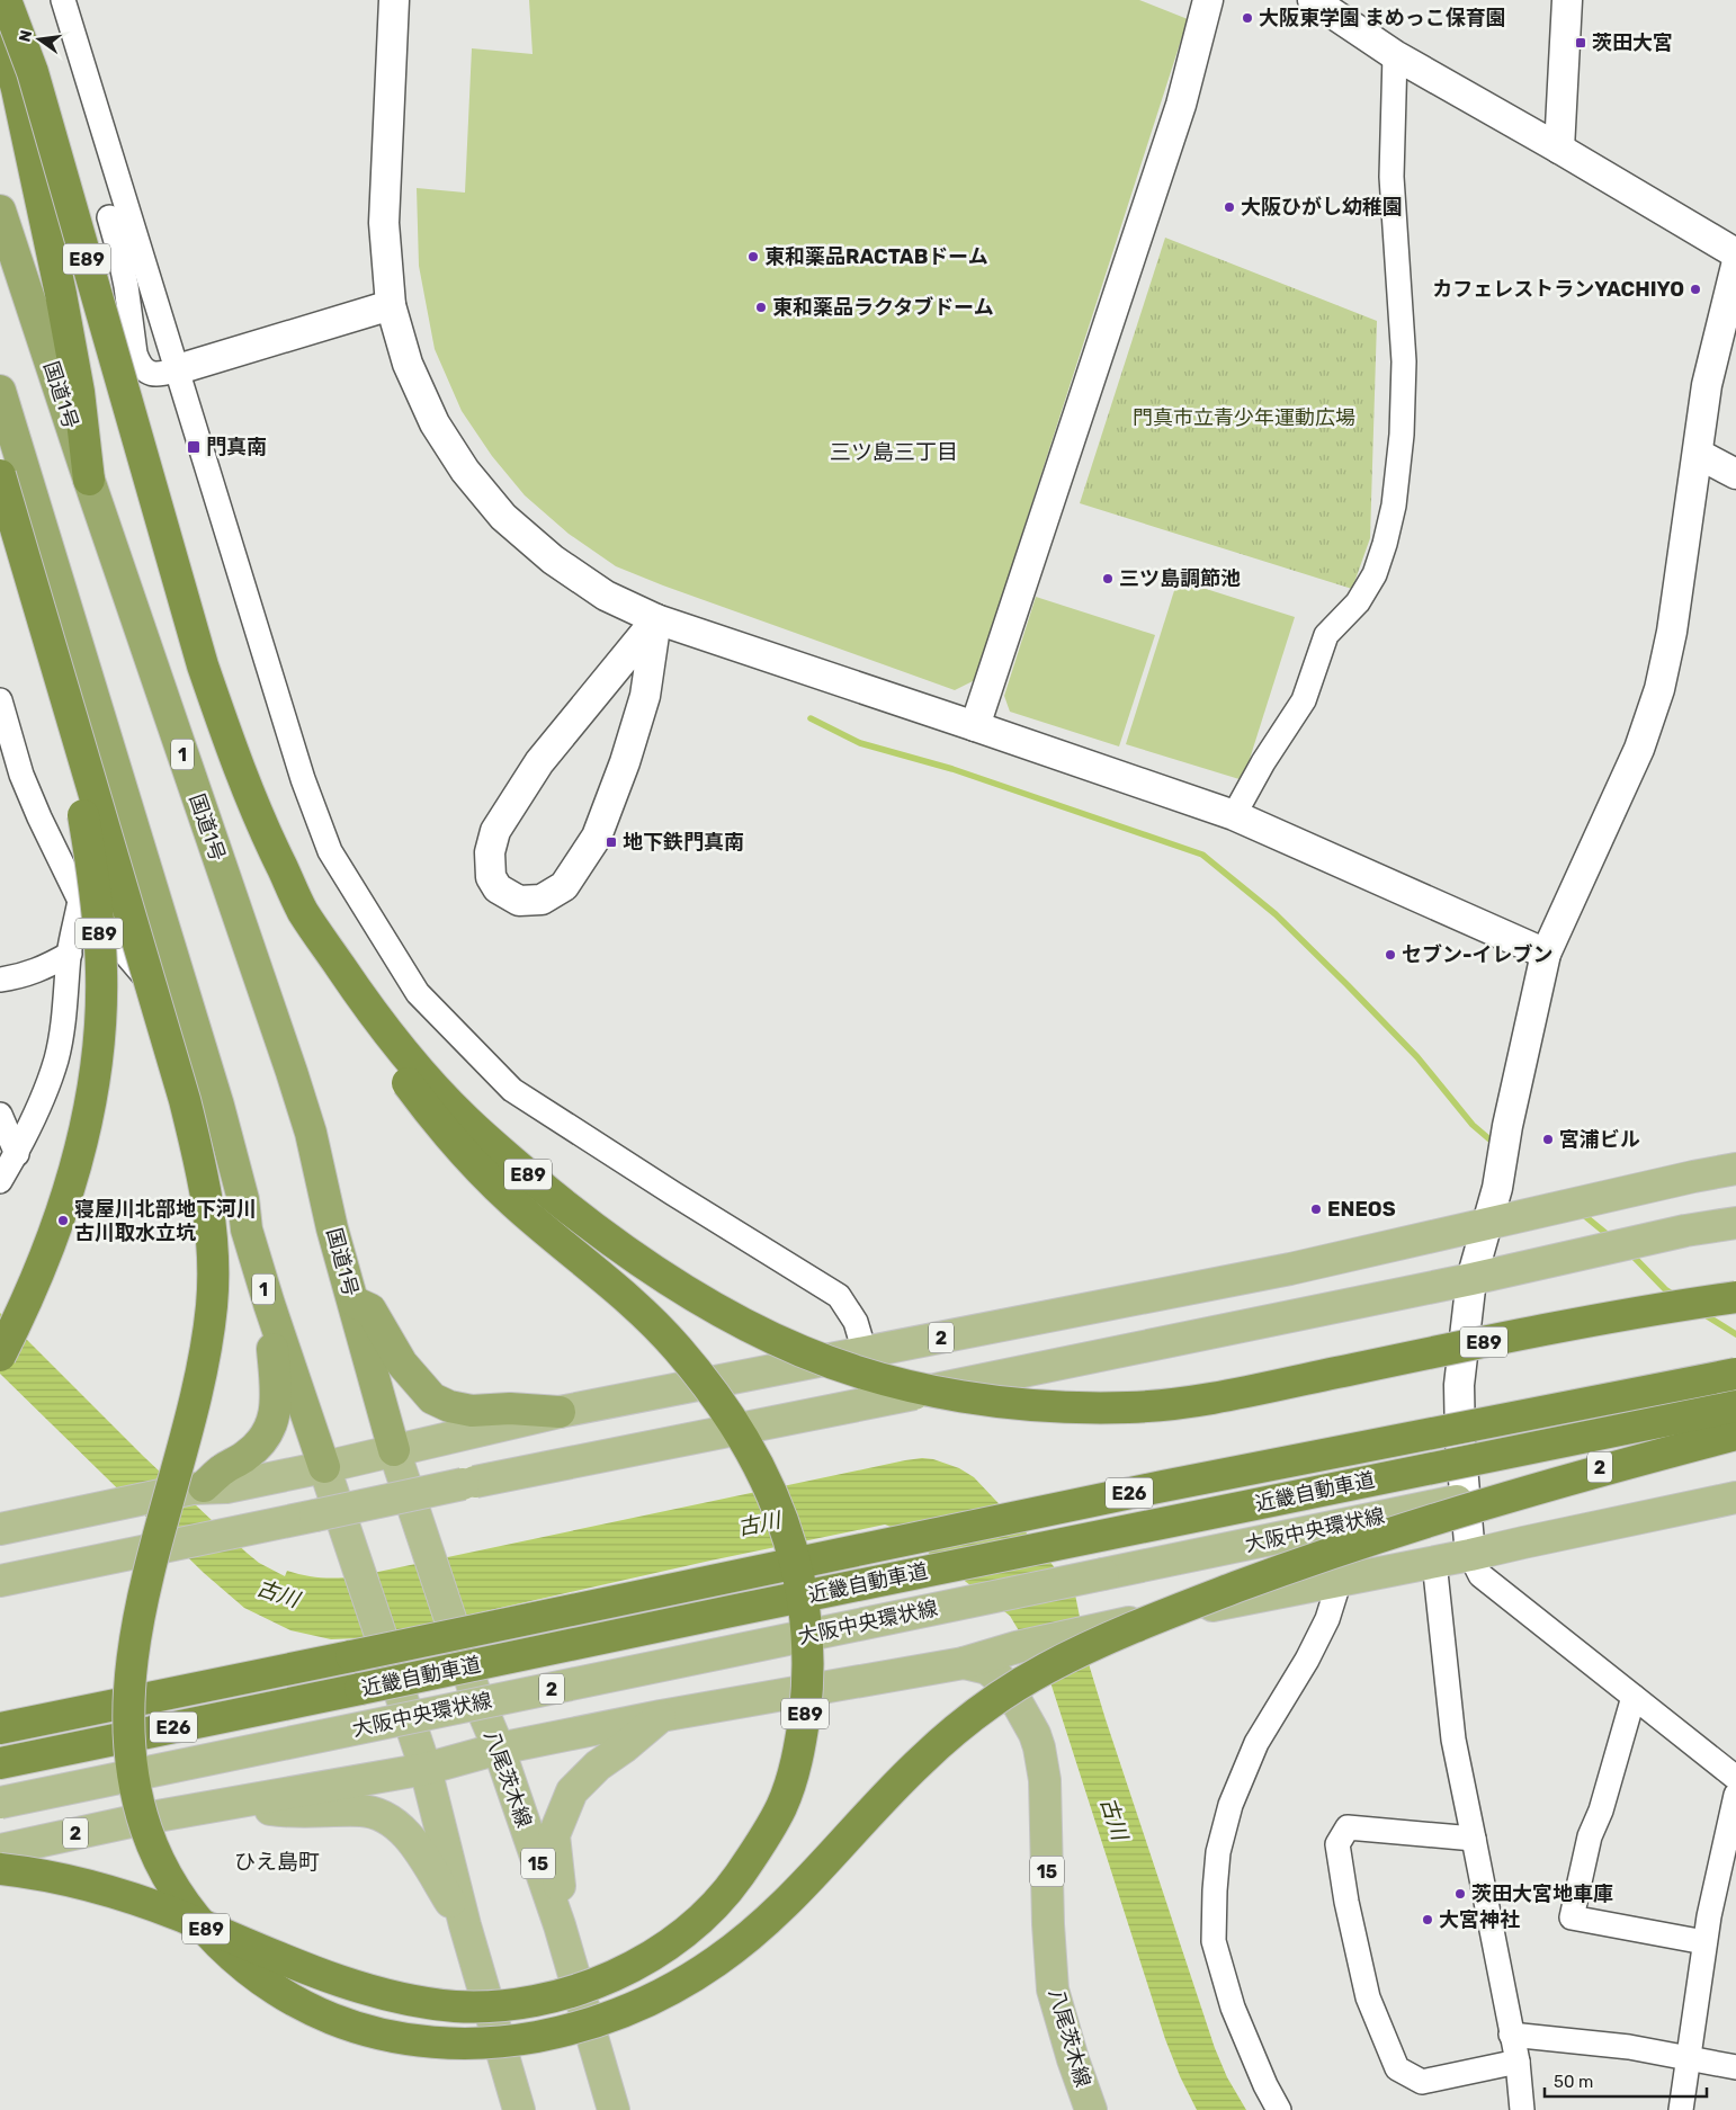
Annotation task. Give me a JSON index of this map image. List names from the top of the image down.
{
  "streets": {
    "highway": [
      "E89",
      "国道1号",
      "1",
      "近畿自動車道",
      "E26"
    ],
    "main road": [
      "2",
      "大阪中央環状線",
      "八尾茨木線",
      "15"
    ]
  },
  "crossings": [
    ["国道1号", "2"],
    ["国道1号", "八尾茨木線"],
    ["1", "2"],
    ["2", "八尾茨木線"]
  ],
  "districts": ["三ツ島三丁目", "ひえ島町"],
  "water": ["古川"],
  "parks": ["門真市立青少年運動広場"],
  "places": {
    "other": [
      "大阪東学園 まめっこ保育園",
      "大阪ひがし幼稚園",
      "東和薬品RACTABドーム",
      "カフェレストランYACHIYO",
      "東和薬品ラクタブドーム",
      "三ツ島調節池",
      "セブン-イレブン",
      "宮浦ビル",
      "ENEOS",
      "寝屋川北部地下河川 古川取水立坑",
      "茨田大宮地車庫",
      "大宮神社"
    ],
    "transit": ["茨田大宮", "門真南", "地下鉄門真南"]
  },
  "scale_bar": "50 m",
  "north": "left"
}
